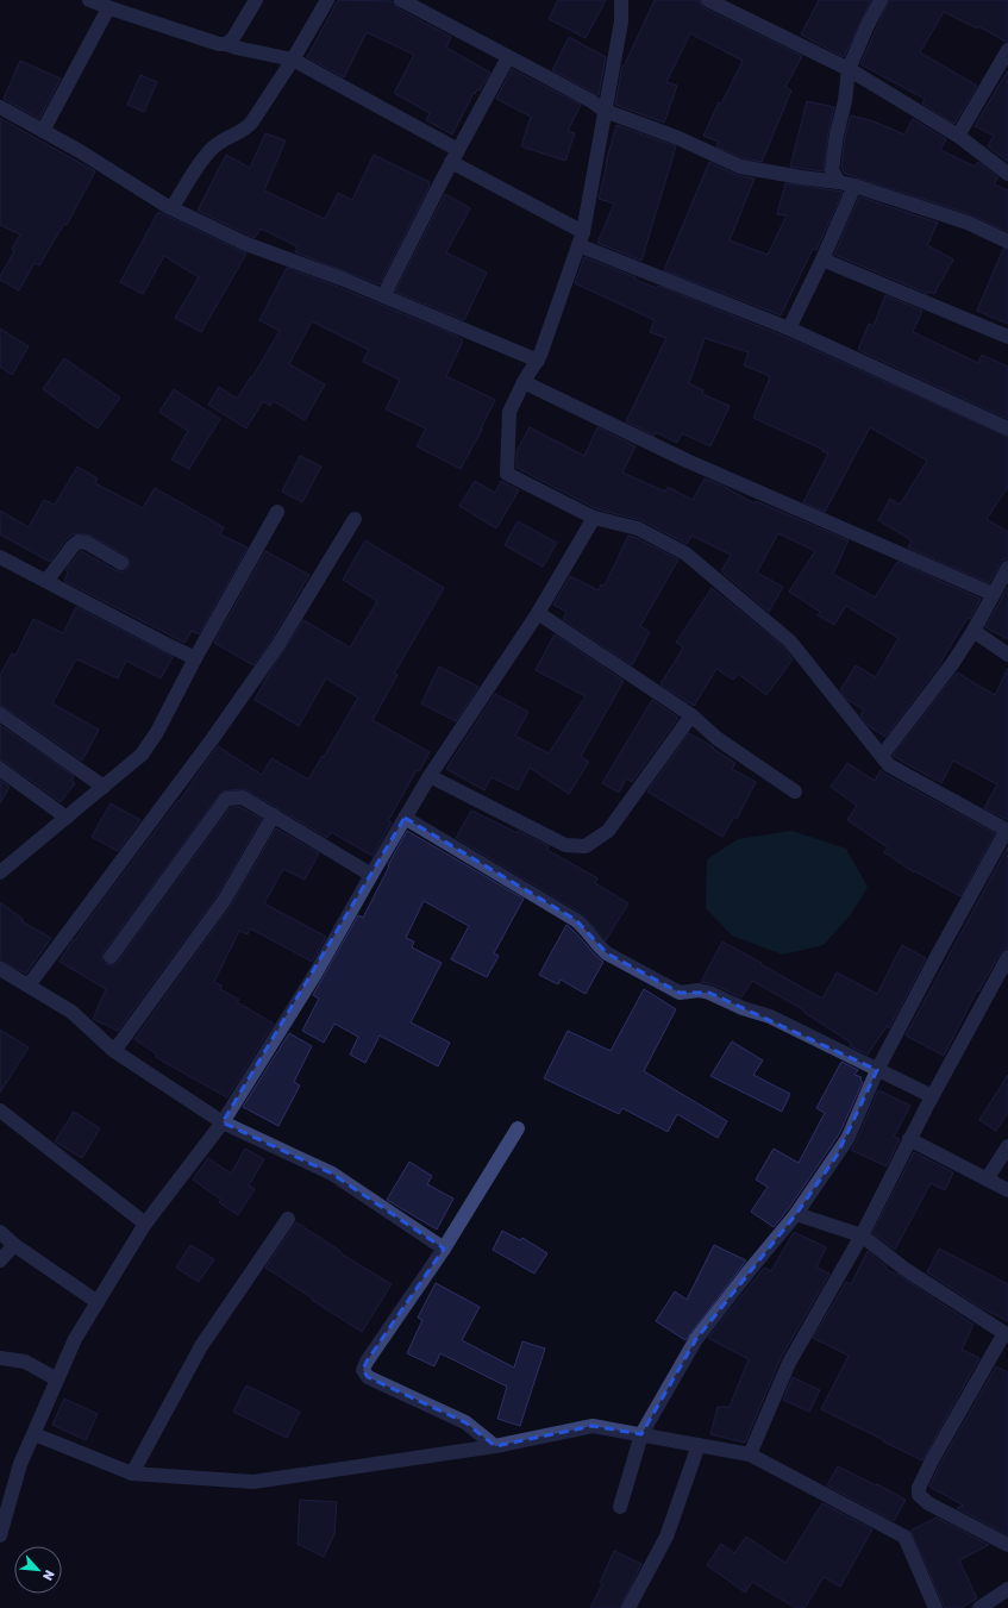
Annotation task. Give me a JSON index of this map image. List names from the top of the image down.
{
  "north": "bottom right"
}
